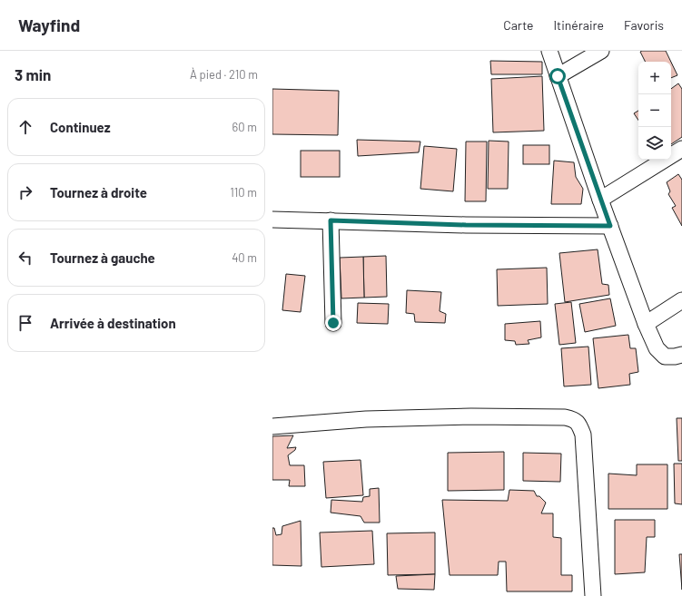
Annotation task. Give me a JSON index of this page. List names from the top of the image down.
{
  "page": {
    "header": "Wayfind",
    "nav": ["Carte", "Itinéraire", "Favoris"],
    "heading": ["3 min", "À pied · 210 m"],
    "map_buttons": ["+", "−"],
    "list": [
      ["Continuez", "60 m"],
      ["Tournez à droite", "110 m"],
      ["Tournez à gauche", "40 m"],
      "Arrivée à destination"
    ]
  }
}
